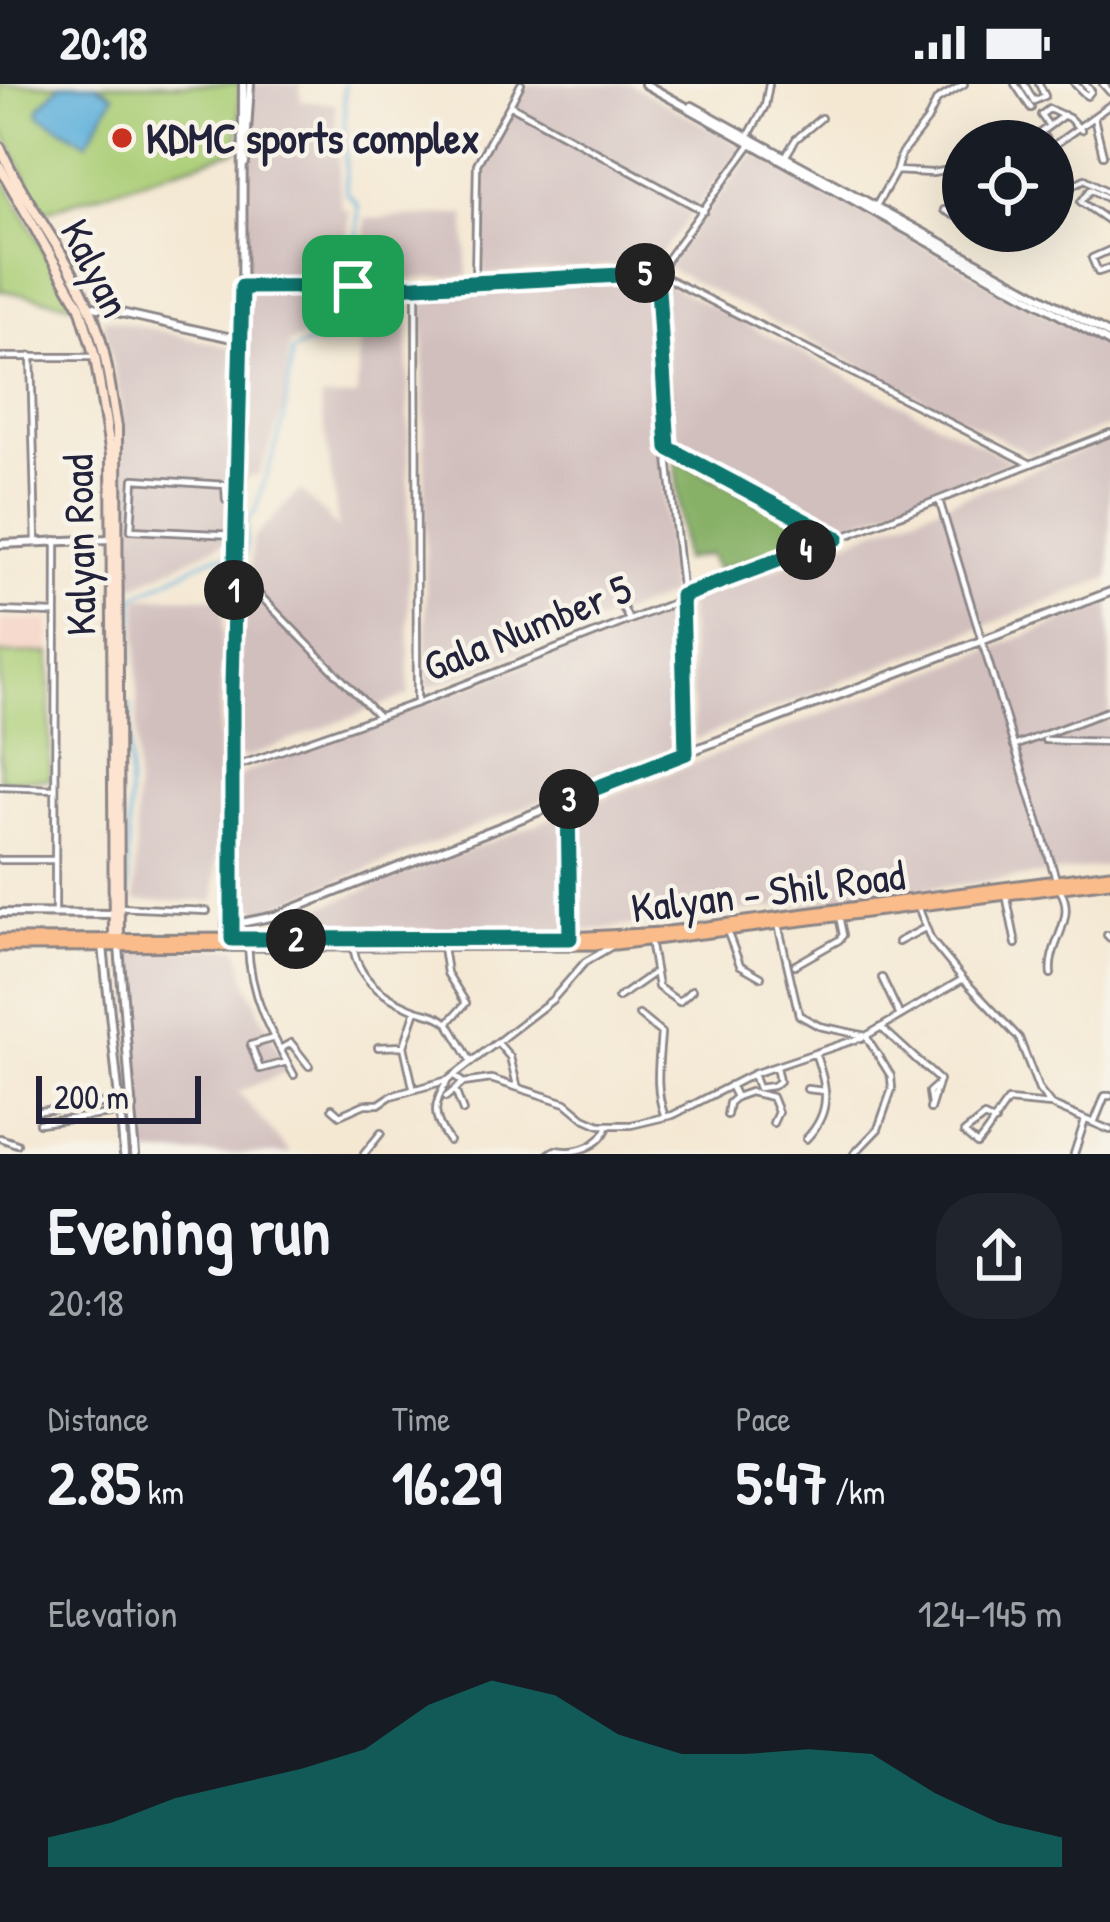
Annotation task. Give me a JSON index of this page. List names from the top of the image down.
{
  "streets": {
    "main road": ["Kalyan", "Kalyan Road", "Kalyan - Shil Road"],
    "street": ["Gala Number 5"]
  },
  "crossings": [
    ["Kalyan", "Kalyan Road"],
    ["Kalyan Road", "Kalyan - Shil Road"]
  ],
  "places": ["KDMC sports complex"],
  "scale_bar": "200 m",
  "page": {
    "status": "20:18",
    "pins": [
      "5",
      "4",
      "1",
      "3",
      "2"
    ],
    "scale": "200 m",
    "heading": ["Evening run", "20:18"],
    "stats": [
      ["Distance", "2.85 km"],
      ["Time", "16:29"],
      ["Pace", "5:47 /km"]
    ],
    "chart": ["Elevation", "124–145 m"]
  }
}
